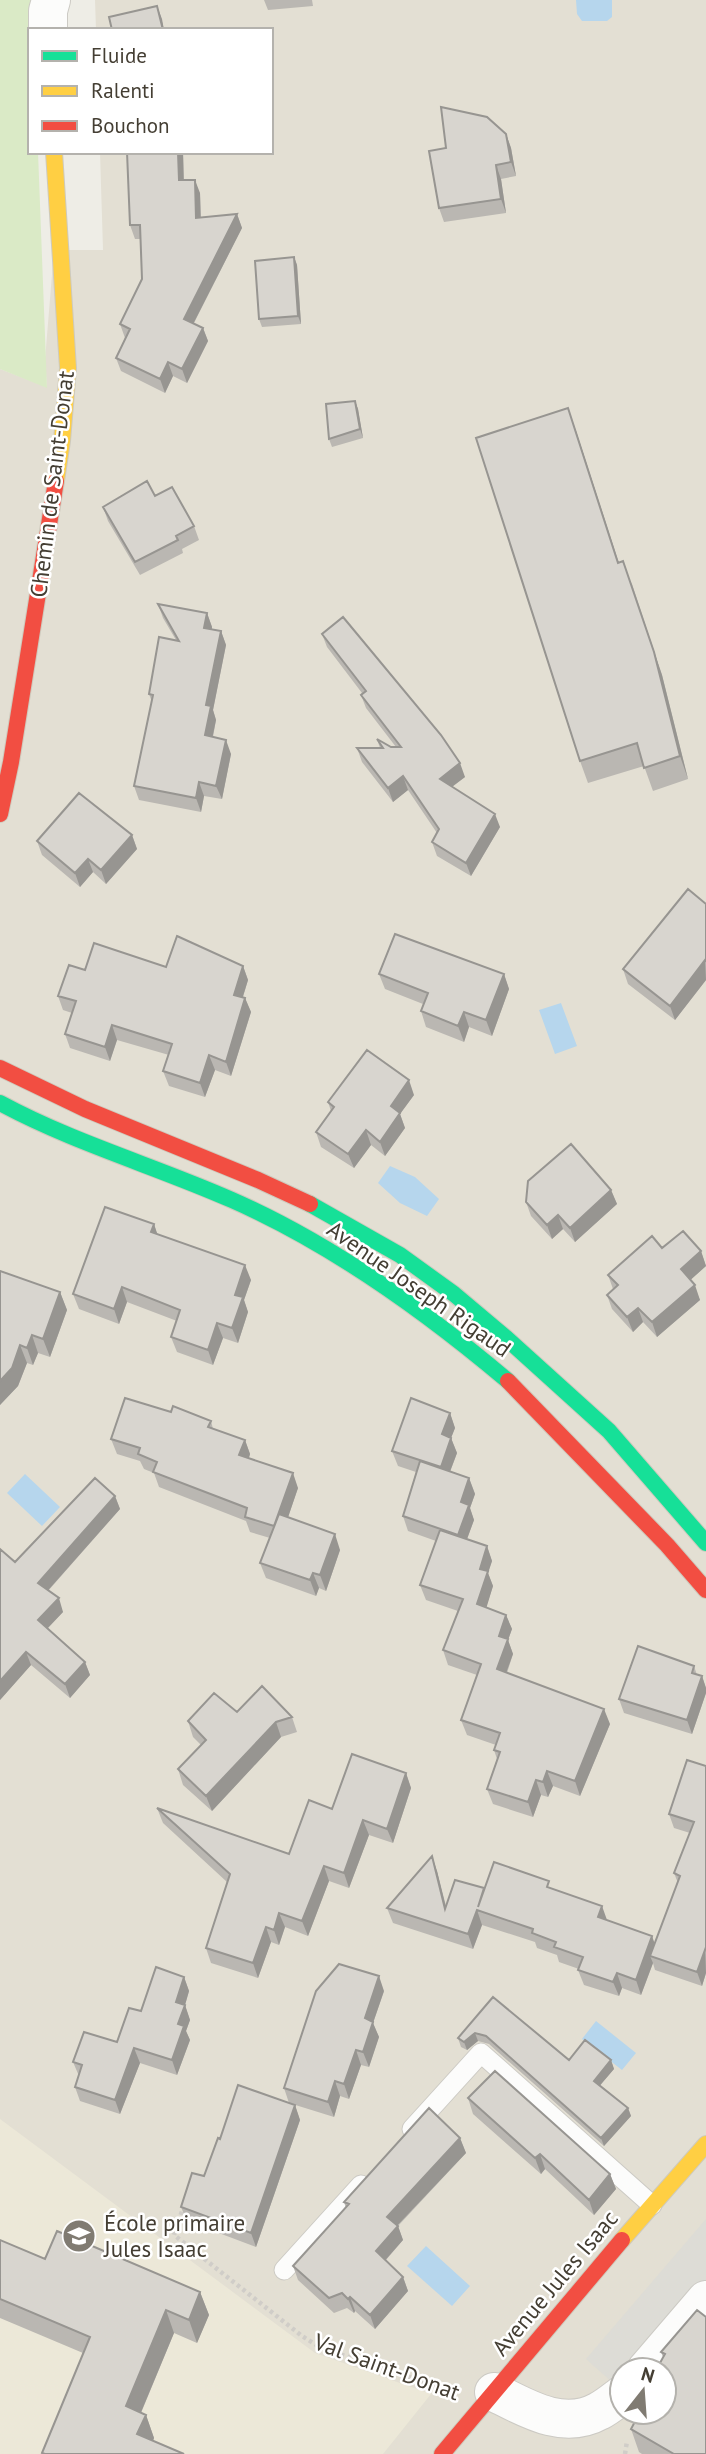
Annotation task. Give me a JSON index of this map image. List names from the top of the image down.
{
  "streets": {
    "street": ["Chemin de Saint-Donat", "Avenue Joseph Rigaud", "Avenue Jules Isaac"],
    "path": ["Val Saint-Donat"]
  },
  "crossings": [
    ["Avenue Jules Isaac", "Val Saint-Donat"]
  ],
  "places": {
    "school or university": ["École primaire Jules Isaac"]
  },
  "legend": ["Fluide", "Ralenti", "Bouchon"],
  "north": "top"
}
